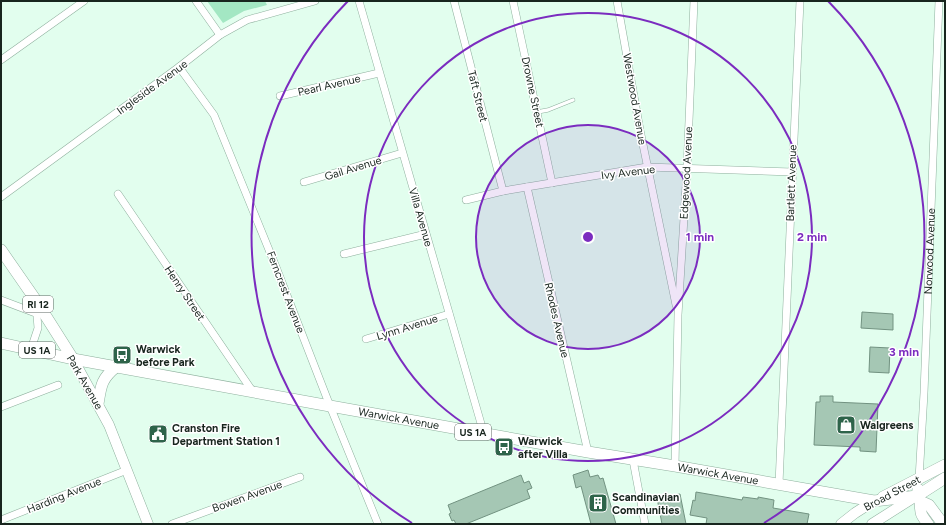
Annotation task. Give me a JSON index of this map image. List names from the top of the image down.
{
  "streets": {
    "main road": [
      "Norwood Avenue",
      "RI 12",
      "US 1A",
      "Park Avenue",
      "Warwick Avenue",
      "Broad Street"
    ],
    "street": [
      "Pearl Avenue",
      "Ingleside Avenue",
      "Drowne Street",
      "Taft Street",
      "Westwood Avenue",
      "Gail Avenue",
      "Ivy Avenue",
      "Edgewood Avenue",
      "Bartlett Avenue",
      "Villa Avenue",
      "Ferncrest Avenue",
      "Henry Street",
      "Rhodes Avenue",
      "Lynn Avenue",
      "Harding Avenue",
      "Bowen Avenue"
    ]
  },
  "crossings": [
    ["Pearl Avenue", "Villa Avenue"],
    ["Ingleside Avenue", "Ferncrest Avenue"],
    ["Drowne Street", "Ivy Avenue"],
    ["Taft Street", "Ivy Avenue"],
    ["Westwood Avenue", "Ivy Avenue"],
    ["Westwood Avenue", "Edgewood Avenue"],
    ["Gail Avenue", "Villa Avenue"],
    ["Ivy Avenue", "Edgewood Avenue"],
    ["Ivy Avenue", "Bartlett Avenue"],
    ["Ivy Avenue", "Rhodes Avenue"],
    ["Edgewood Avenue", "Warwick Avenue"],
    ["Bartlett Avenue", "Warwick Avenue"],
    ["Villa Avenue", "Lynn Avenue"],
    ["Villa Avenue", "Warwick Avenue"],
    ["Norwood Avenue", "Warwick Avenue"],
    ["Norwood Avenue", "Broad Street"],
    ["Ferncrest Avenue", "Warwick Avenue"],
    ["Henry Street", "Warwick Avenue"],
    ["Rhodes Avenue", "Warwick Avenue"],
    ["Park Avenue", "Warwick Avenue"],
    ["Park Avenue", "Harding Avenue"],
    ["Warwick Avenue", "Broad Street"]
  ],
  "places": {
    "bus stop": ["Warwick before Park", "Warwick after Villa"],
    "shop": ["Walgreens"],
    "public building": ["Cranston Fire Department Station 1"],
    "building": ["Scandinavian Communities"]
  },
  "rings": ["1 min", "2 min", "3 min"]
}
